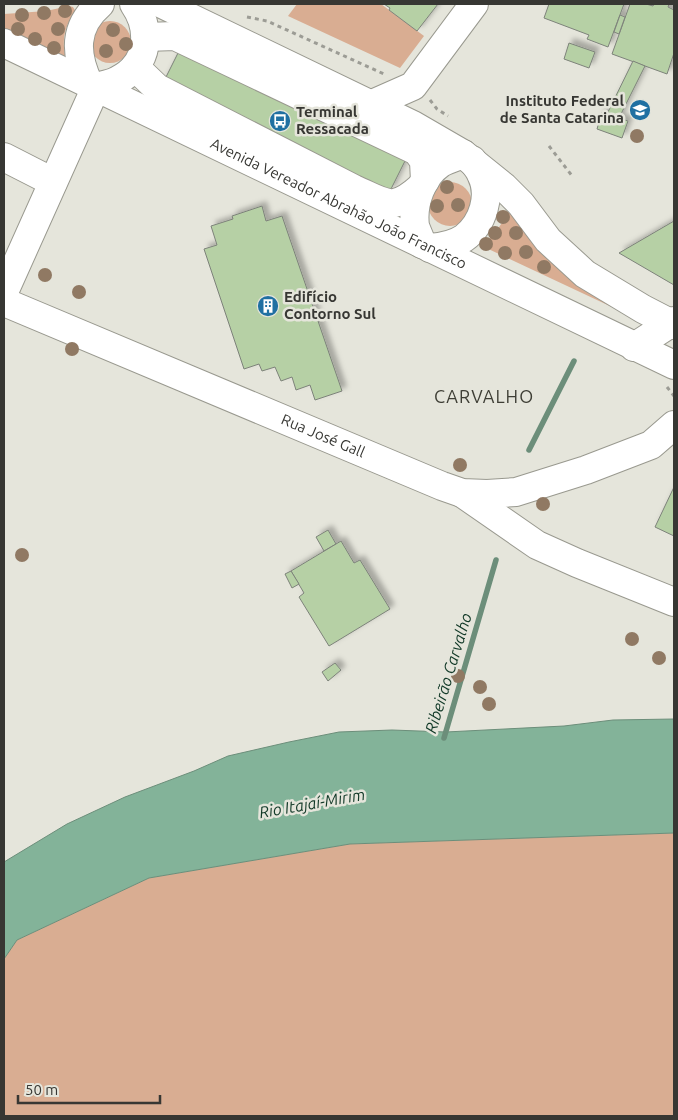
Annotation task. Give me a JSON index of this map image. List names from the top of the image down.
{
  "streets": {
    "main road": ["Avenida Vereador Abrahão João Francisco", "Rua José Gall"]
  },
  "districts": ["CARVALHO"],
  "water": ["Ribeirão Carvalho", "Rio Itajaí-Mirim"],
  "places": {
    "school or university": ["Instituto Federal de Santa Catarina"],
    "bus stop": ["Terminal Ressacada"],
    "building": ["Edifício Contorno Sul"]
  },
  "scale_bar": "50 m"
}
